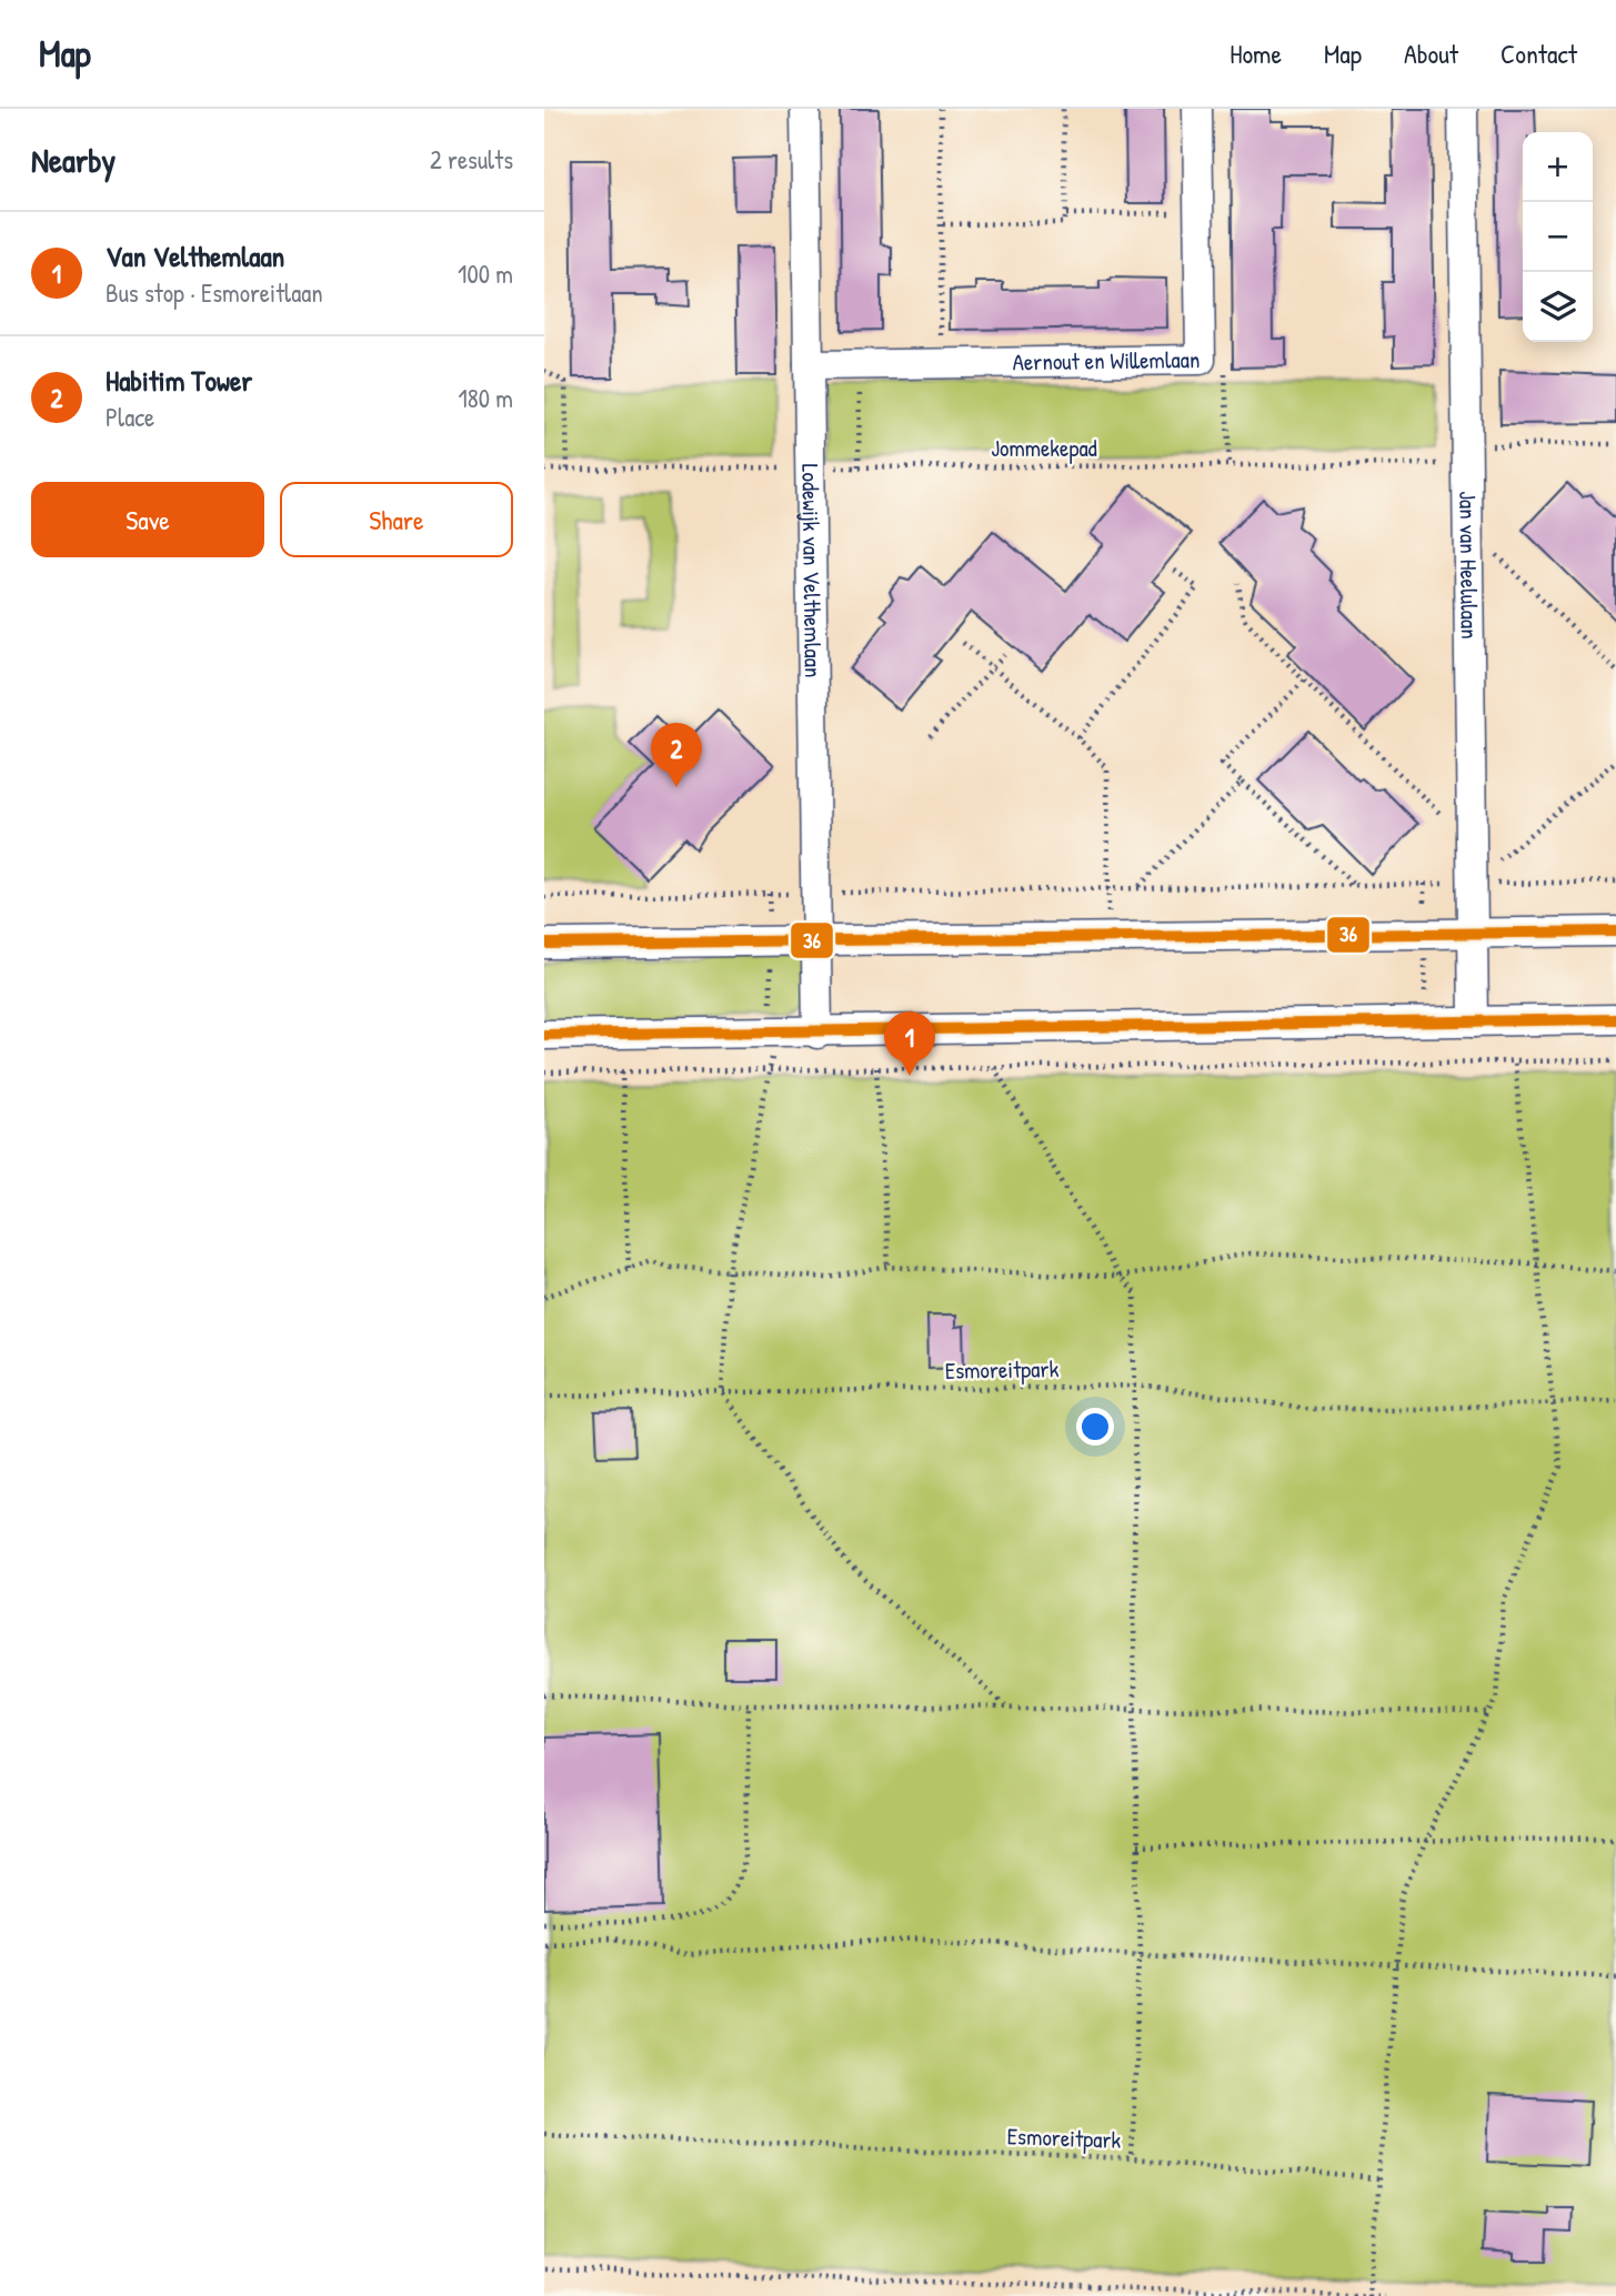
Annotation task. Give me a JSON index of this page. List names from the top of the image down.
{
  "streets": {
    "street": ["Aernout en Willemlaan", "Jan van Heelulaan", "Lodewijk van Velthemlaan"],
    "path": ["Jommekepad", "Esmoreitpark"]
  },
  "crossings": [
    ["Aernout en Willemlaan", "Lodewijk van Velthemlaan"],
    ["Jommekepad", "Jan van Heelulaan"],
    ["Jommekepad", "Lodewijk van Velthemlaan"]
  ],
  "lines": ["transit line 36"],
  "page": {
    "header": "Map",
    "nav": [
      "Home",
      "Map",
      "About",
      "Contact"
    ],
    "heading": ["Nearby", "2 results"],
    "map_buttons": ["+", "−"],
    "list": [
      {
        "mark": "1",
        "name": "Van Velthemlaan",
        "note": "Bus stop · Esmoreitlaan",
        "value": "100 m"
      },
      {
        "mark": "2",
        "name": "Habitim Tower",
        "note": "Place",
        "value": "180 m"
      }
    ],
    "buttons": ["Save", "Share"],
    "pins": ["2", "1"]
  }
}
